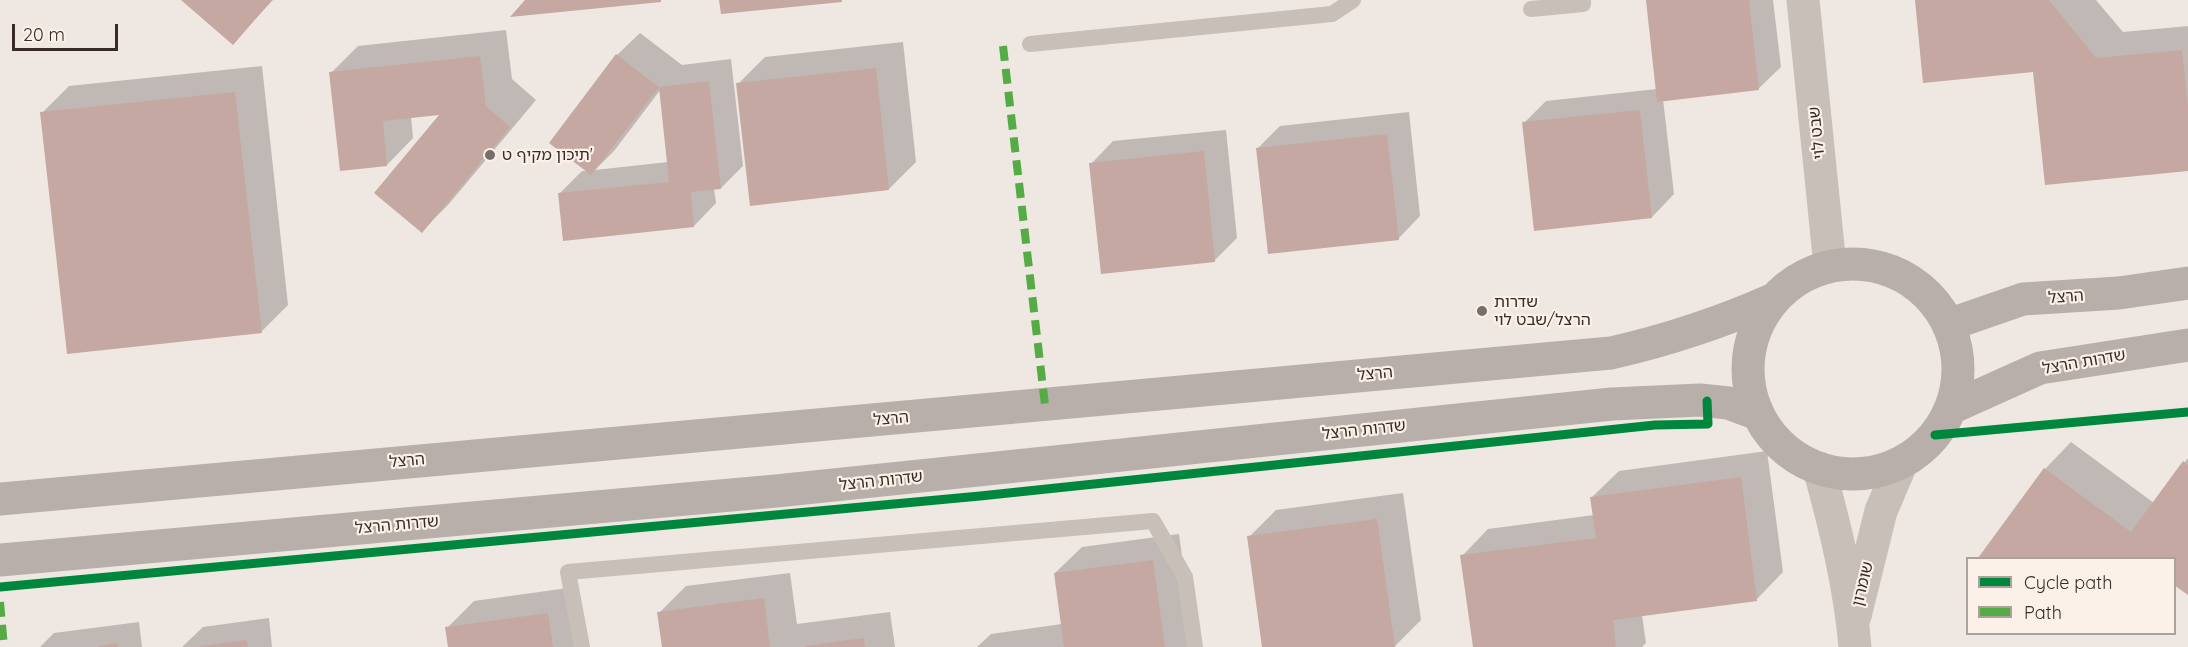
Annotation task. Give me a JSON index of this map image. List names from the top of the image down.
{
  "streets": {
    "main road": ["הרצל", "שדרות הרצל"],
    "street": ["שבט לוי", "שומרון"]
  },
  "crossings": [
    ["שבט לוי", "הרצל"],
    ["שבט לוי", "שדרות הרצל"],
    ["שבט לוי", "שומרון"],
    ["הרצל", "שדרות הרצל"],
    ["הרצל", "שומרון"],
    ["שדרות הרצל", "שומרון"]
  ],
  "places": ["תיכון מקיף ט'", "שדרות הרצל/שבט לוי"],
  "legend": ["Cycle path", "Path"],
  "scale_bar": "20 m"
}
